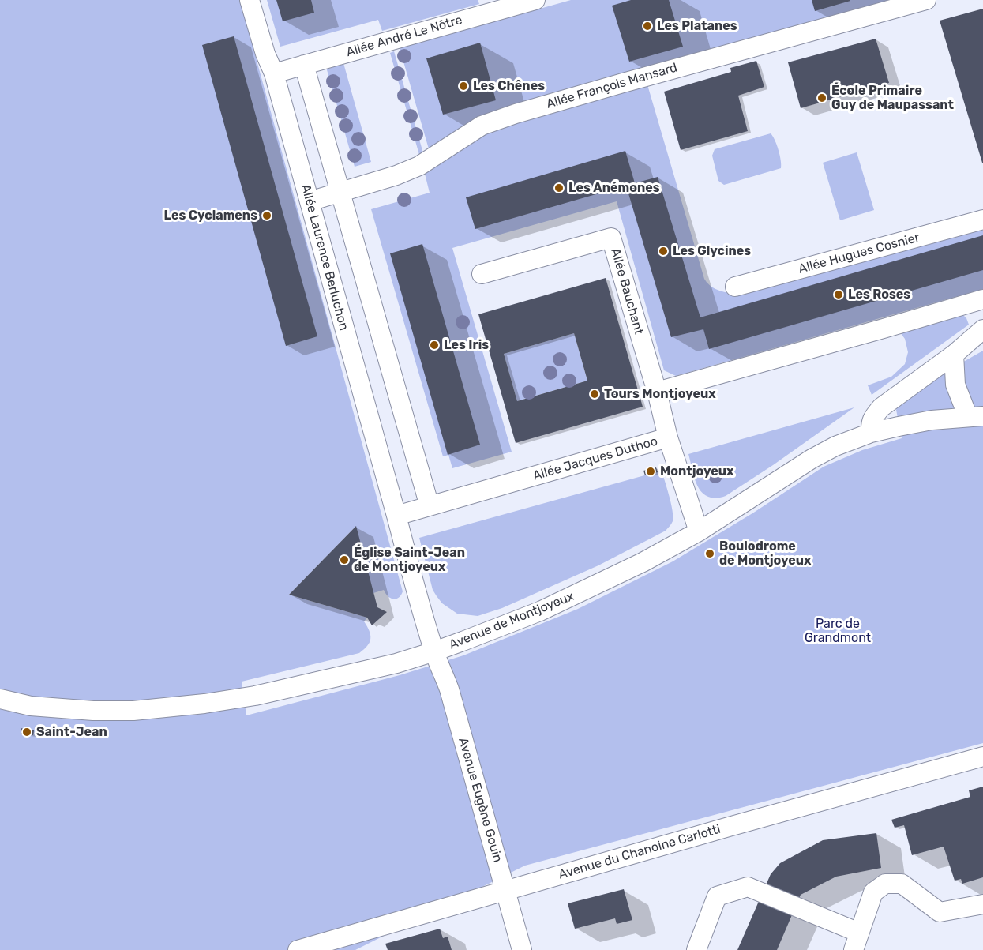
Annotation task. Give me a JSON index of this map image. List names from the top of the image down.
{
  "streets": {
    "street": [
      "Allée André Le Nôtre",
      "Allée François Mansard",
      "Allée Hugues Cosnier",
      "Allée Laurence Berluchon",
      "Allée Bauchant",
      "Allée Jacques Duthoo",
      "Avenue de Montjoyeux",
      "Avenue Eugène Gouin",
      "Avenue du Chanoine Carlotti"
    ]
  },
  "crossings": [
    ["Allée André Le Nôtre", "Allée Laurence Berluchon"],
    ["Allée François Mansard", "Allée Laurence Berluchon"],
    ["Allée Laurence Berluchon", "Allée Jacques Duthoo"],
    ["Allée Bauchant", "Allée Jacques Duthoo"],
    ["Avenue de Montjoyeux", "Avenue Eugène Gouin"],
    ["Avenue Eugène Gouin", "Avenue du Chanoine Carlotti"]
  ],
  "parks": ["Parc de Grandmont"],
  "places": [
    "Les Platanes",
    "Les Chênes",
    "École Primaire Guy de Maupassant",
    "Les Anémones",
    "Les Cyclamens",
    "Les Glycines",
    "Les Roses",
    "Les Iris",
    "Tours Montjoyeux",
    "Montjoyeux",
    "Boulodrome de Montjoyeux",
    "Église Saint-Jean de Montjoyeux",
    "Saint-Jean"
  ]
}
